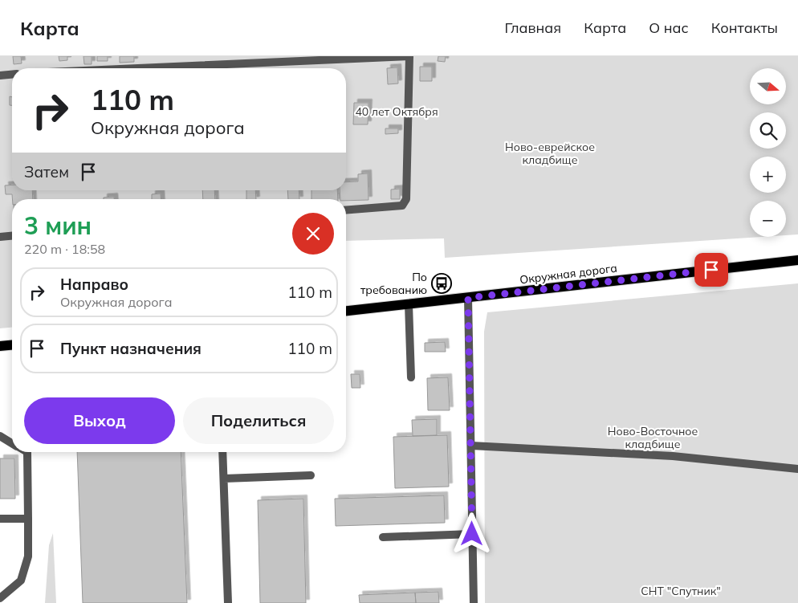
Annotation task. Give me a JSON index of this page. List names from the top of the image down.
{
  "streets": {
    "main road": ["Окружная дорога"]
  },
  "parks": [
    "40 лет Октября",
    "Ново-еврейское кладбище",
    "Ново-Восточное кладбище",
    "СНТ \"Спутник\""
  ],
  "places": {
    "bus stop": ["По требованию"]
  },
  "north": "right",
  "page": {
    "header": "Карта",
    "nav": [
      "Главная",
      "Карта",
      "О нас",
      "Контакты"
    ],
    "map_buttons": ["+", "−"],
    "turn": ["110 m", "Окружная дорога"],
    "then": "Затем",
    "heading": ["3 мин", "220 m · 18:58"],
    "list": [
      {
        "name": "Направо",
        "note": "Окружная дорога",
        "value": "110 m"
      },
      {
        "name": "Пункт назначения",
        "value": "110 m"
      }
    ],
    "buttons": ["Выход", "Поделиться"]
  }
}
